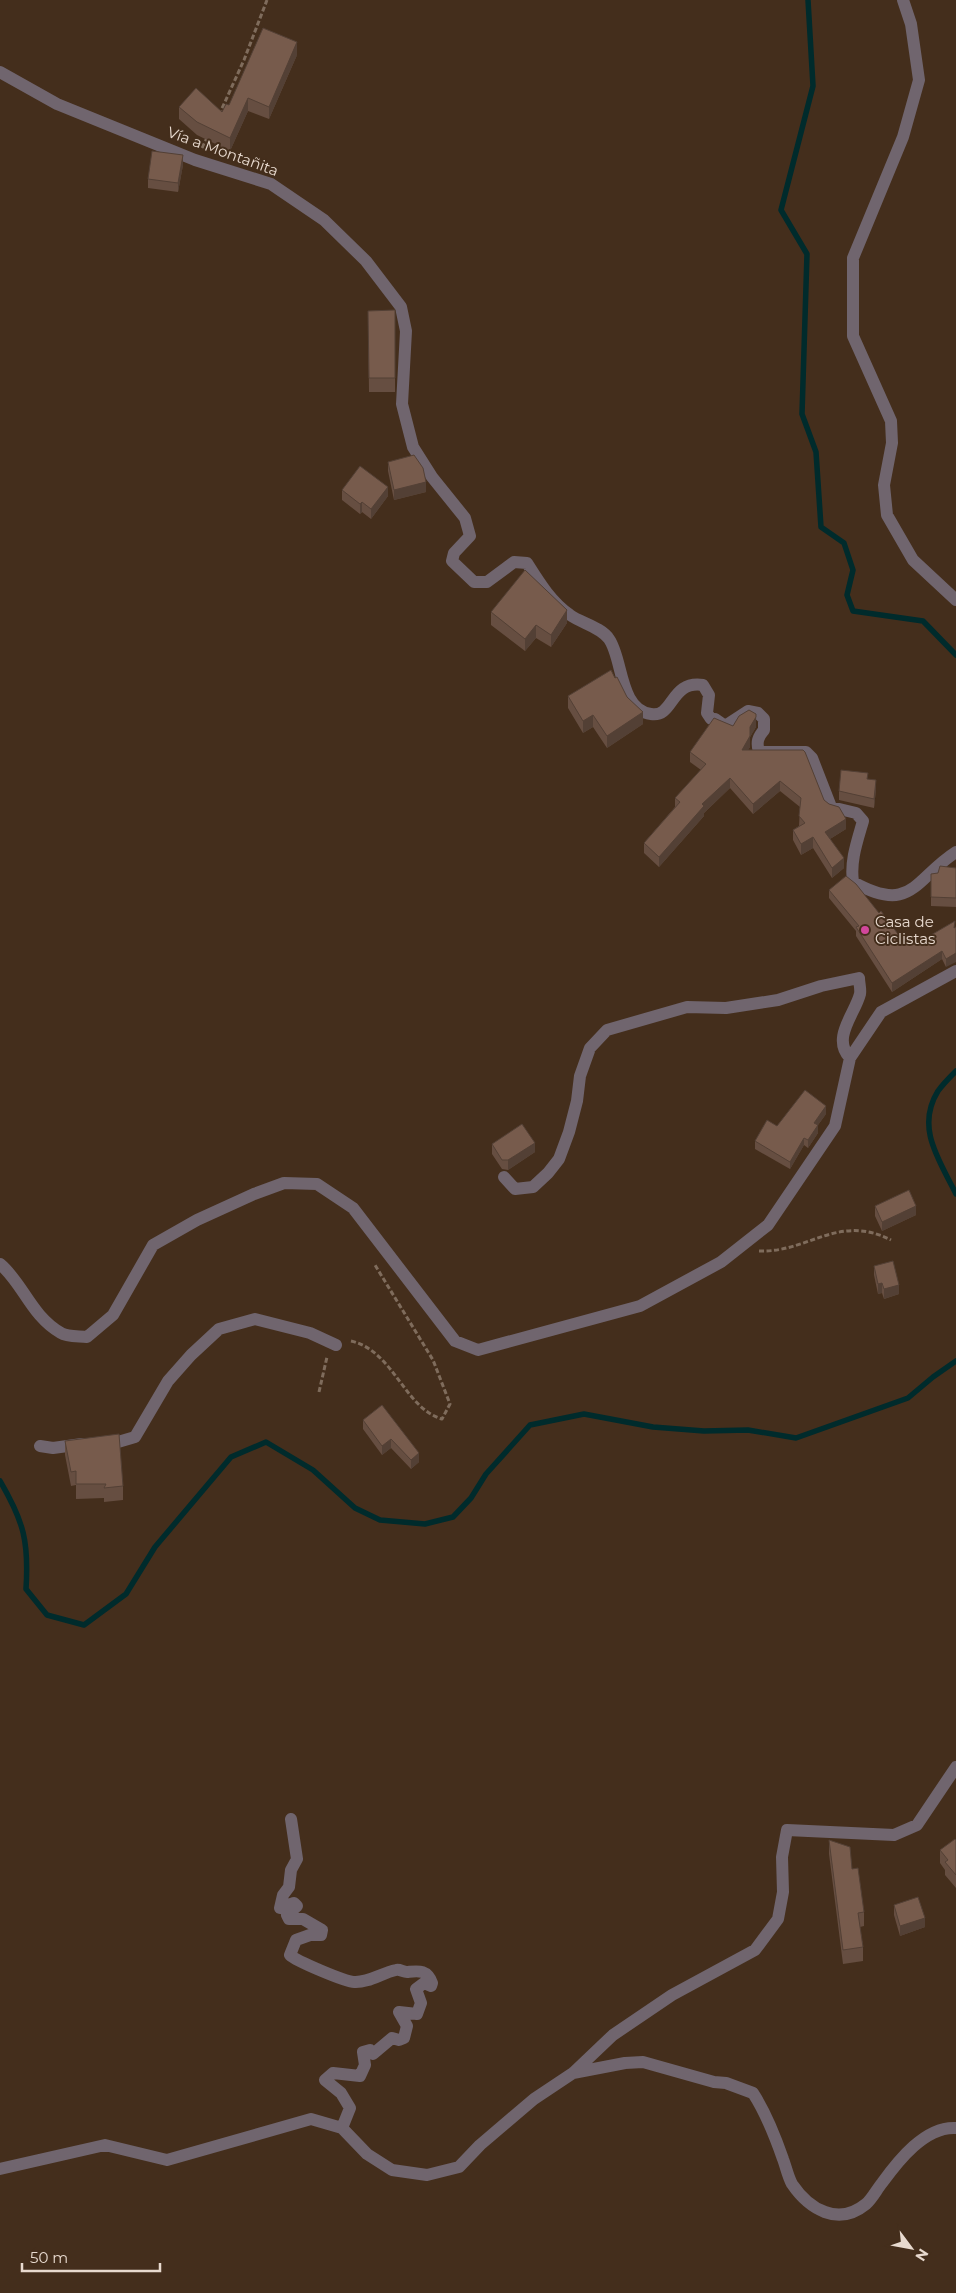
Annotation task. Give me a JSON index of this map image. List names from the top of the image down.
{
  "streets": {
    "street": ["Vía a Montañita"]
  },
  "places": ["Casa de Ciclistas"],
  "scale_bar": "50 m",
  "north": "bottom right"
}
